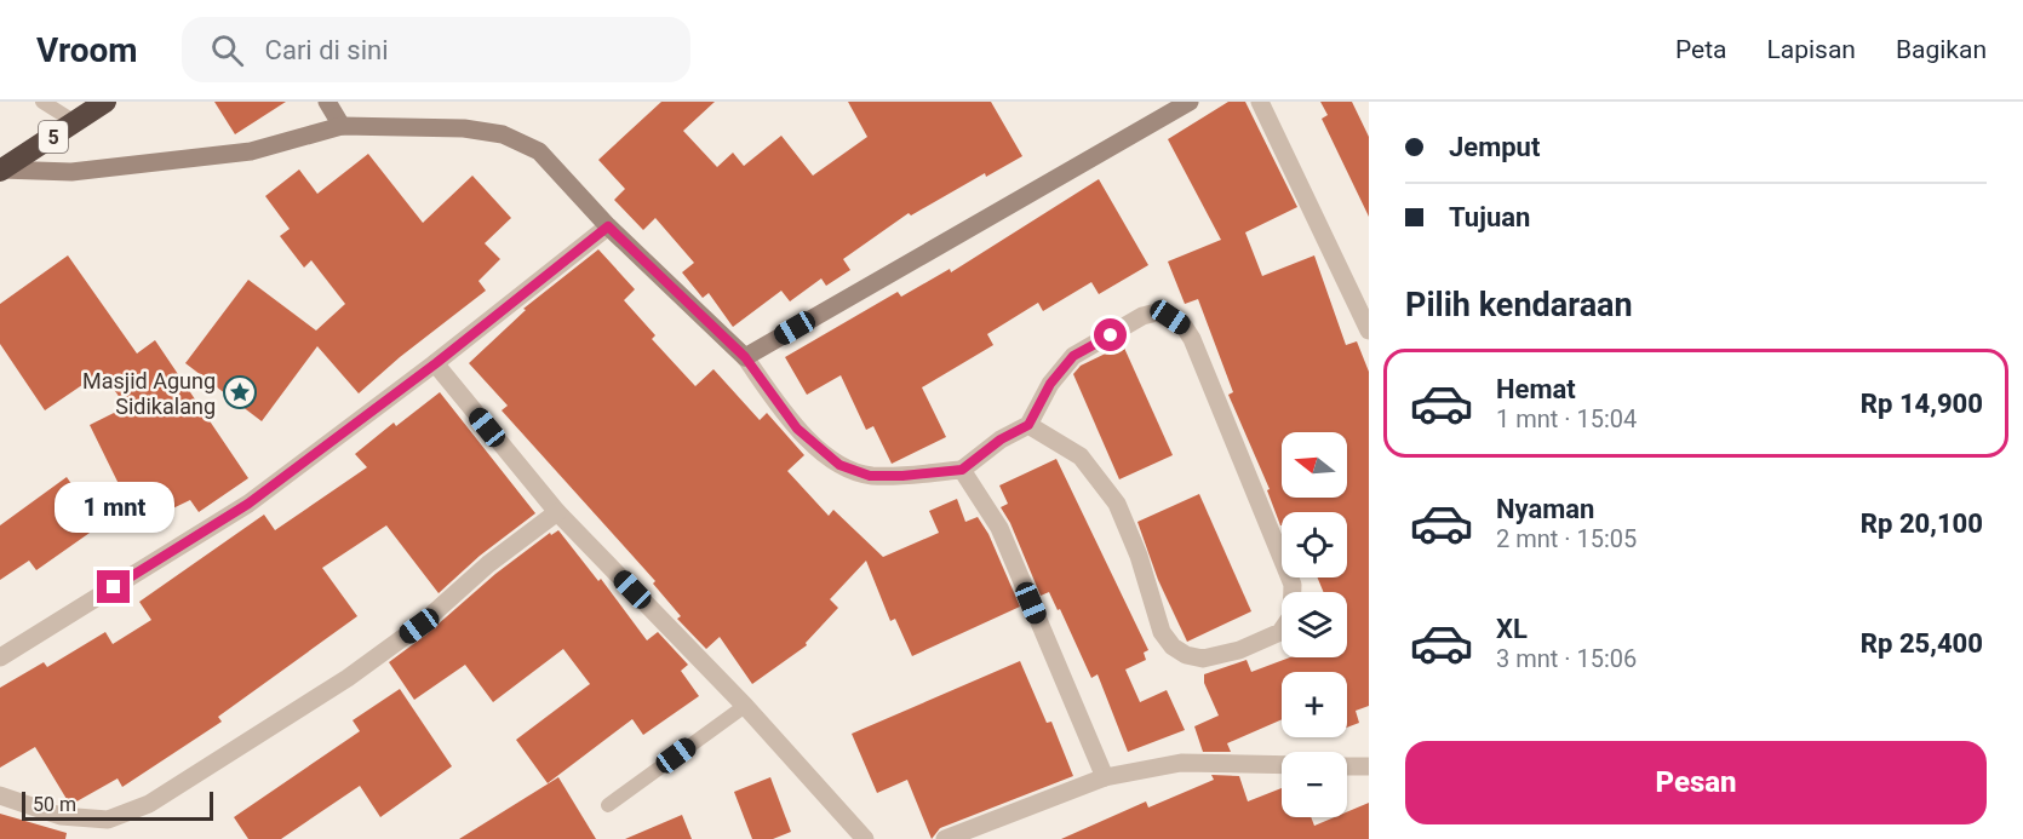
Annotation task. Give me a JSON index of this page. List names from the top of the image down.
{
  "streets": {
    "highway": ["5"]
  },
  "places": {
    "place": ["Masjid Agung Sidikalang"]
  },
  "scale_bar": "50 m",
  "north": "left",
  "page": {
    "header": "Vroom",
    "search": "Cari di sini",
    "nav": ["Peta", "Lapisan", "Bagikan"],
    "banner": ["Jemput", "Tujuan"],
    "heading": "Pilih kendaraan",
    "list": [
      {
        "name": "Hemat",
        "note": "1 mnt · 15:04",
        "value": "Rp 14,900"
      },
      {
        "name": "Nyaman",
        "note": "2 mnt · 15:05",
        "value": "Rp 20,100"
      },
      {
        "name": "XL",
        "note": "3 mnt · 15:06",
        "value": "Rp 25,400"
      }
    ],
    "map_buttons": ["+", "−"],
    "bubble": "1 mnt",
    "buttons": "Pesan",
    "scale": "50 m"
  }
}
